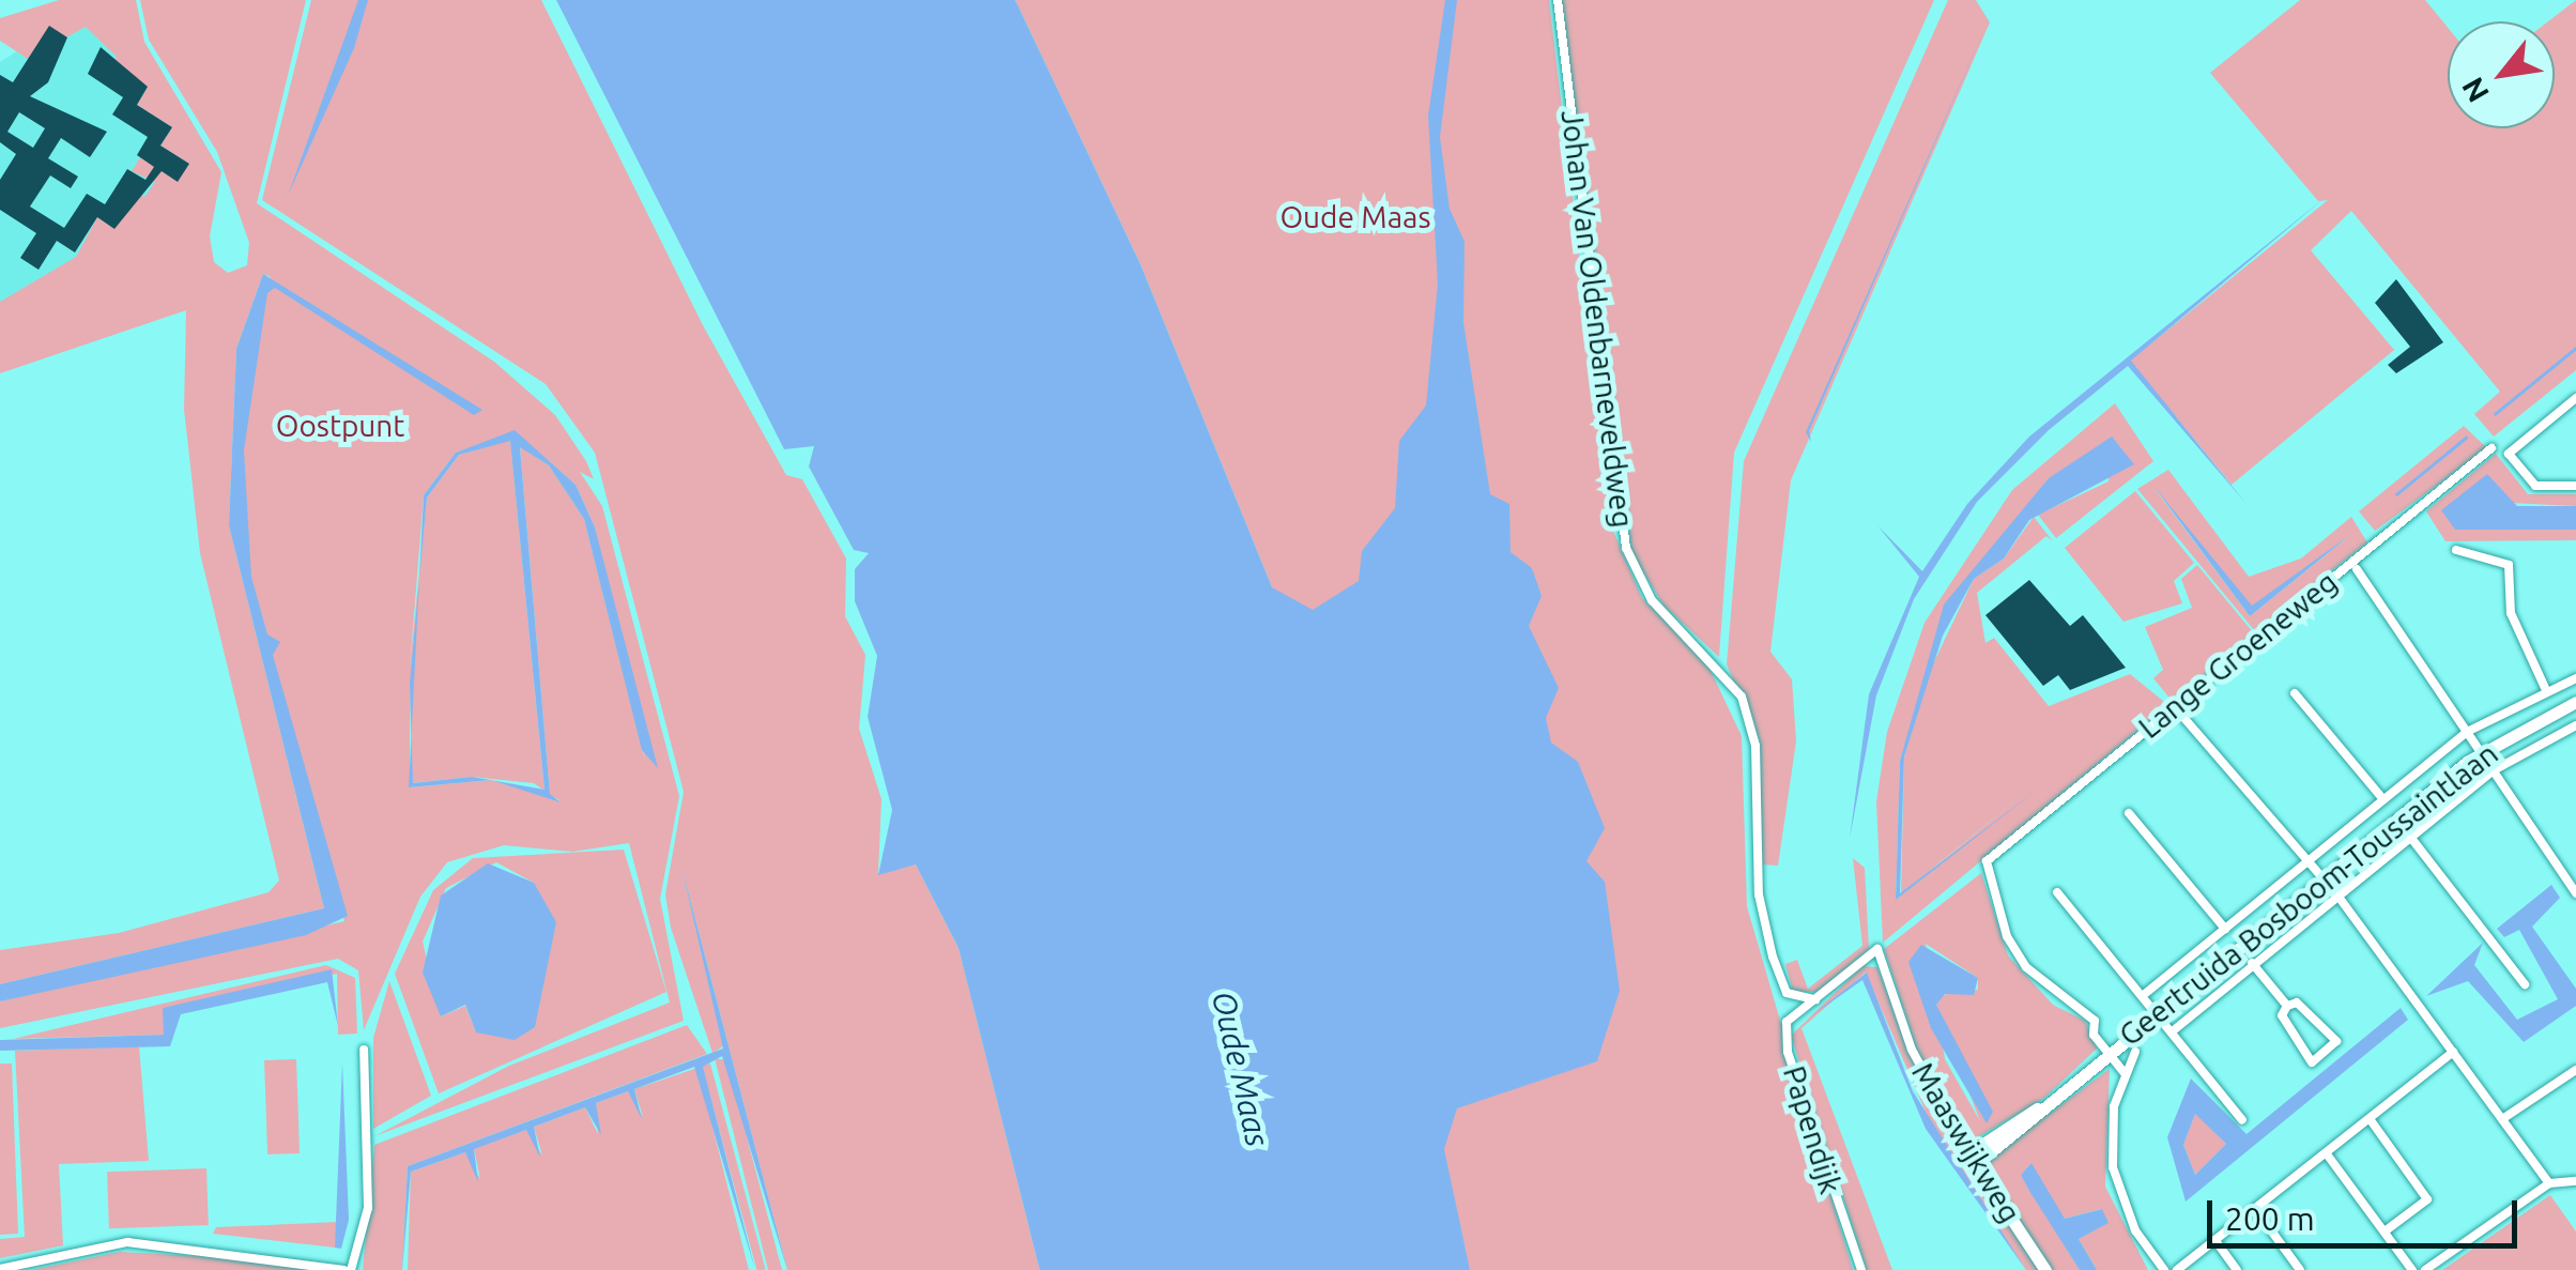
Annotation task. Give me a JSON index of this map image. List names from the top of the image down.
{
  "streets": {
    "street": [
      "Johan Van Oldenbarneveldweg",
      "Lange Groeneweg",
      "Geertruida Bosboom-Toussaintlaan",
      "Papendijk",
      "Maaswijkweg"
    ]
  },
  "crossings": [
    ["Johan Van Oldenbarneveldweg", "Papendijk"],
    ["Johan Van Oldenbarneveldweg", "Maaswijkweg"],
    ["Lange Groeneweg", "Geertruida Bosboom-Toussaintlaan"],
    ["Geertruida Bosboom-Toussaintlaan", "Maaswijkweg"],
    ["Papendijk", "Maaswijkweg"]
  ],
  "water": ["Oude Maas"],
  "parks": ["Oude Maas", "Oostpunt"],
  "scale_bar": "200 m",
  "north": "bottom left"
}
